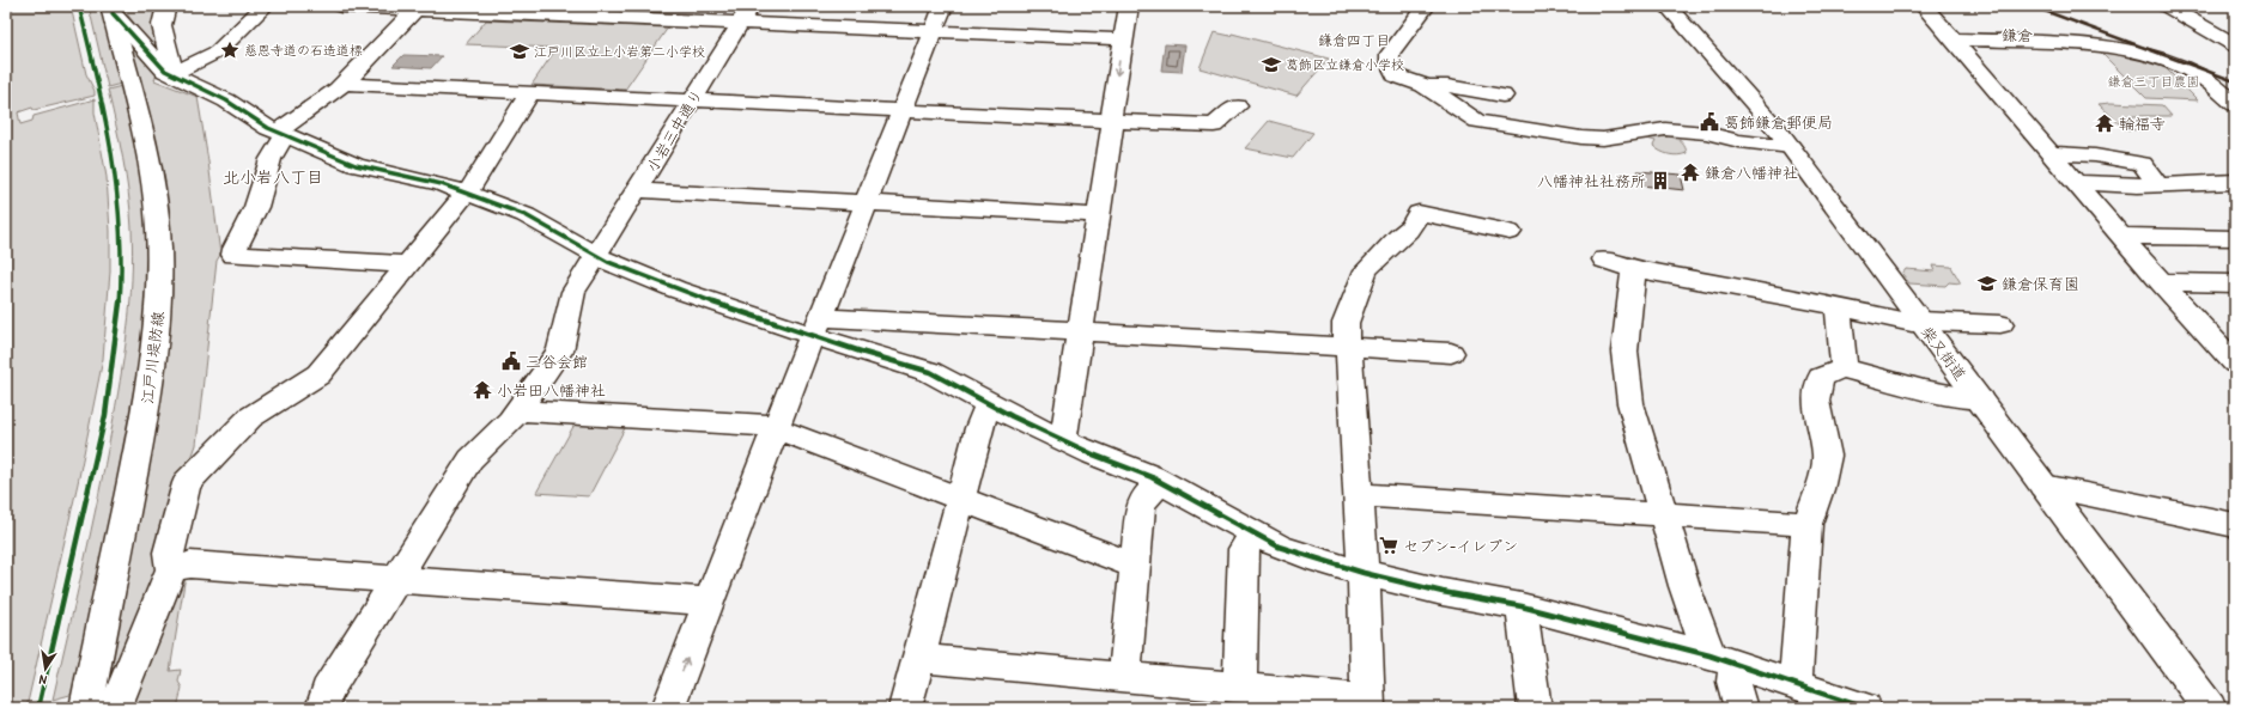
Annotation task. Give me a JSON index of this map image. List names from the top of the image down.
{
  "streets": {
    "street": ["小岩三中通り", "柴又街道", "江戸川堤防線"]
  },
  "districts": ["鎌倉", "鎌倉四丁目", "北小岩八丁目"],
  "parks": ["鎌倉三丁目農園"],
  "places": {
    "place": ["慈恩寺道の石造道標"],
    "school or university": ["江戸川区立上小岩第二小学校", "葛飾区立鎌倉小学校", "鎌倉保育園"],
    "public building": ["葛飾鎌倉郵便局", "三谷会館"],
    "temple": ["輪福寺", "鎌倉八幡神社", "小岩田八幡神社"],
    "building": ["八幡神社社務所"],
    "supermarket": ["セブン-イレブン"]
  },
  "north": "bottom"
}
